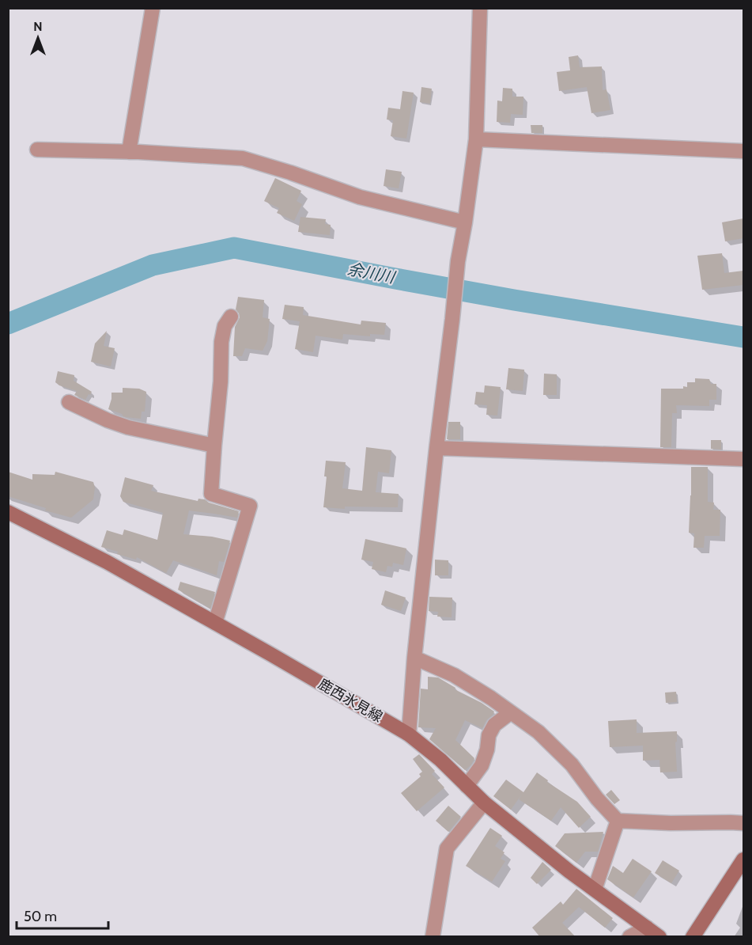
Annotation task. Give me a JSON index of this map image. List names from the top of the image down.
{
  "streets": {
    "main road": ["鹿西氷見線"]
  },
  "water": ["余川川"],
  "scale_bar": "50 m",
  "north": "top"
}
